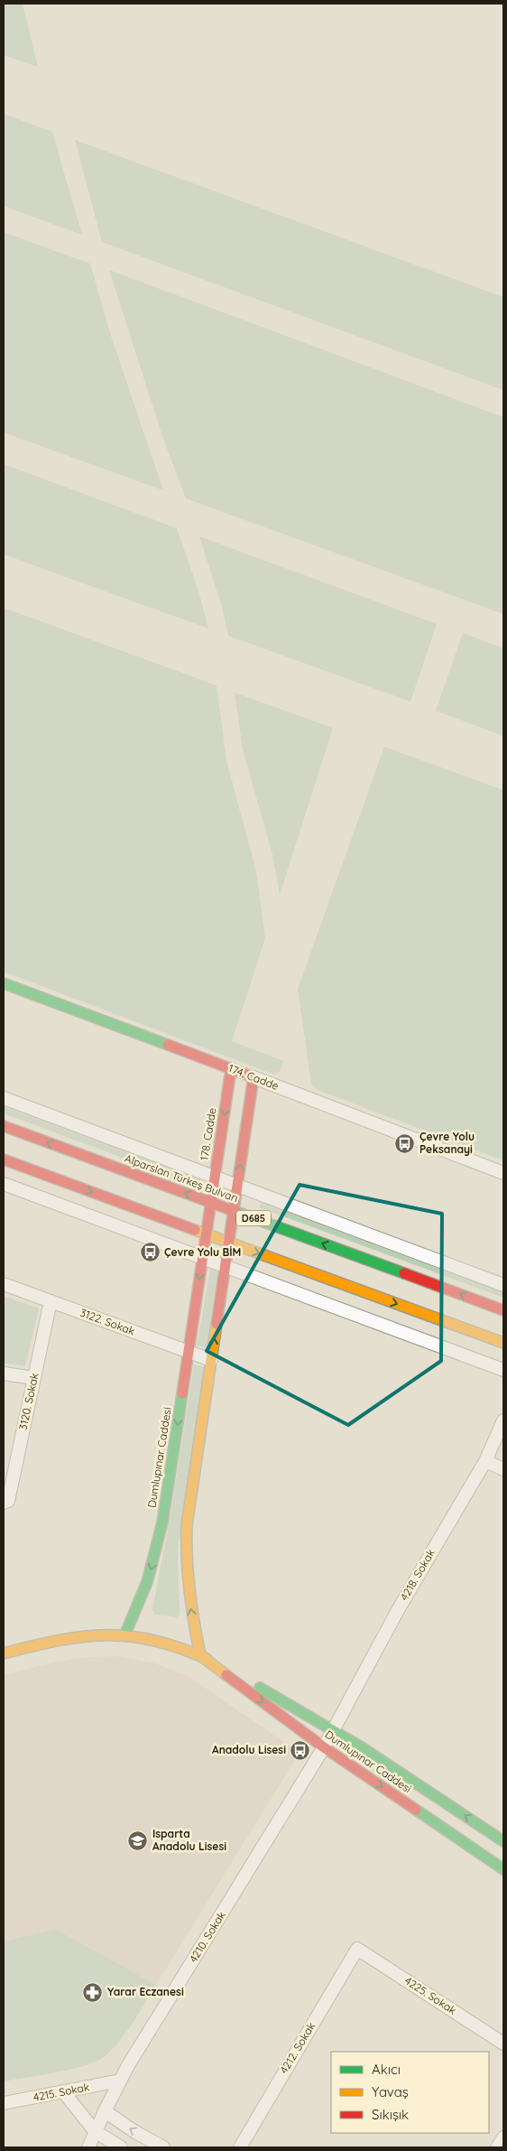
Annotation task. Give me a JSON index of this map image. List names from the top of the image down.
{
  "streets": {
    "main road": [
      "174. Cadde",
      "178. Cadde",
      "Alparslan Türkeş Bulvarı",
      "D685",
      "Dumlupınar Caddesi"
    ],
    "street": [
      "3122. Sokak",
      "3120. Sokak",
      "4218. Sokak",
      "4210. Sokak",
      "4225. Sokak",
      "4212. Sokak",
      "4215. Sokak"
    ]
  },
  "crossings": [
    ["174. Cadde", "178. Cadde"],
    ["178. Cadde", "Alparslan Türkeş Bulvarı"],
    ["178. Cadde", "Dumlupınar Caddesi"],
    ["Alparslan Türkeş Bulvarı", "Dumlupınar Caddesi"],
    ["3122. Sokak", "3120. Sokak"],
    ["3122. Sokak", "Dumlupınar Caddesi"],
    ["Dumlupınar Caddesi", "4218. Sokak"],
    ["Dumlupınar Caddesi", "4210. Sokak"],
    ["4218. Sokak", "4210. Sokak"],
    ["4210. Sokak", "4215. Sokak"],
    ["4225. Sokak", "4212. Sokak"]
  ],
  "places": {
    "bus stop": ["Çevre Yolu Peksanayi", "Çevre Yolu BİM", "Anadolu Lisesi"],
    "school or university": ["Isparta Anadolu Lisesi"],
    "pharmacy": ["Yarar Eczanesi"]
  },
  "legend": ["Akıcı", "Yavaş", "Sıkışık"]
}
